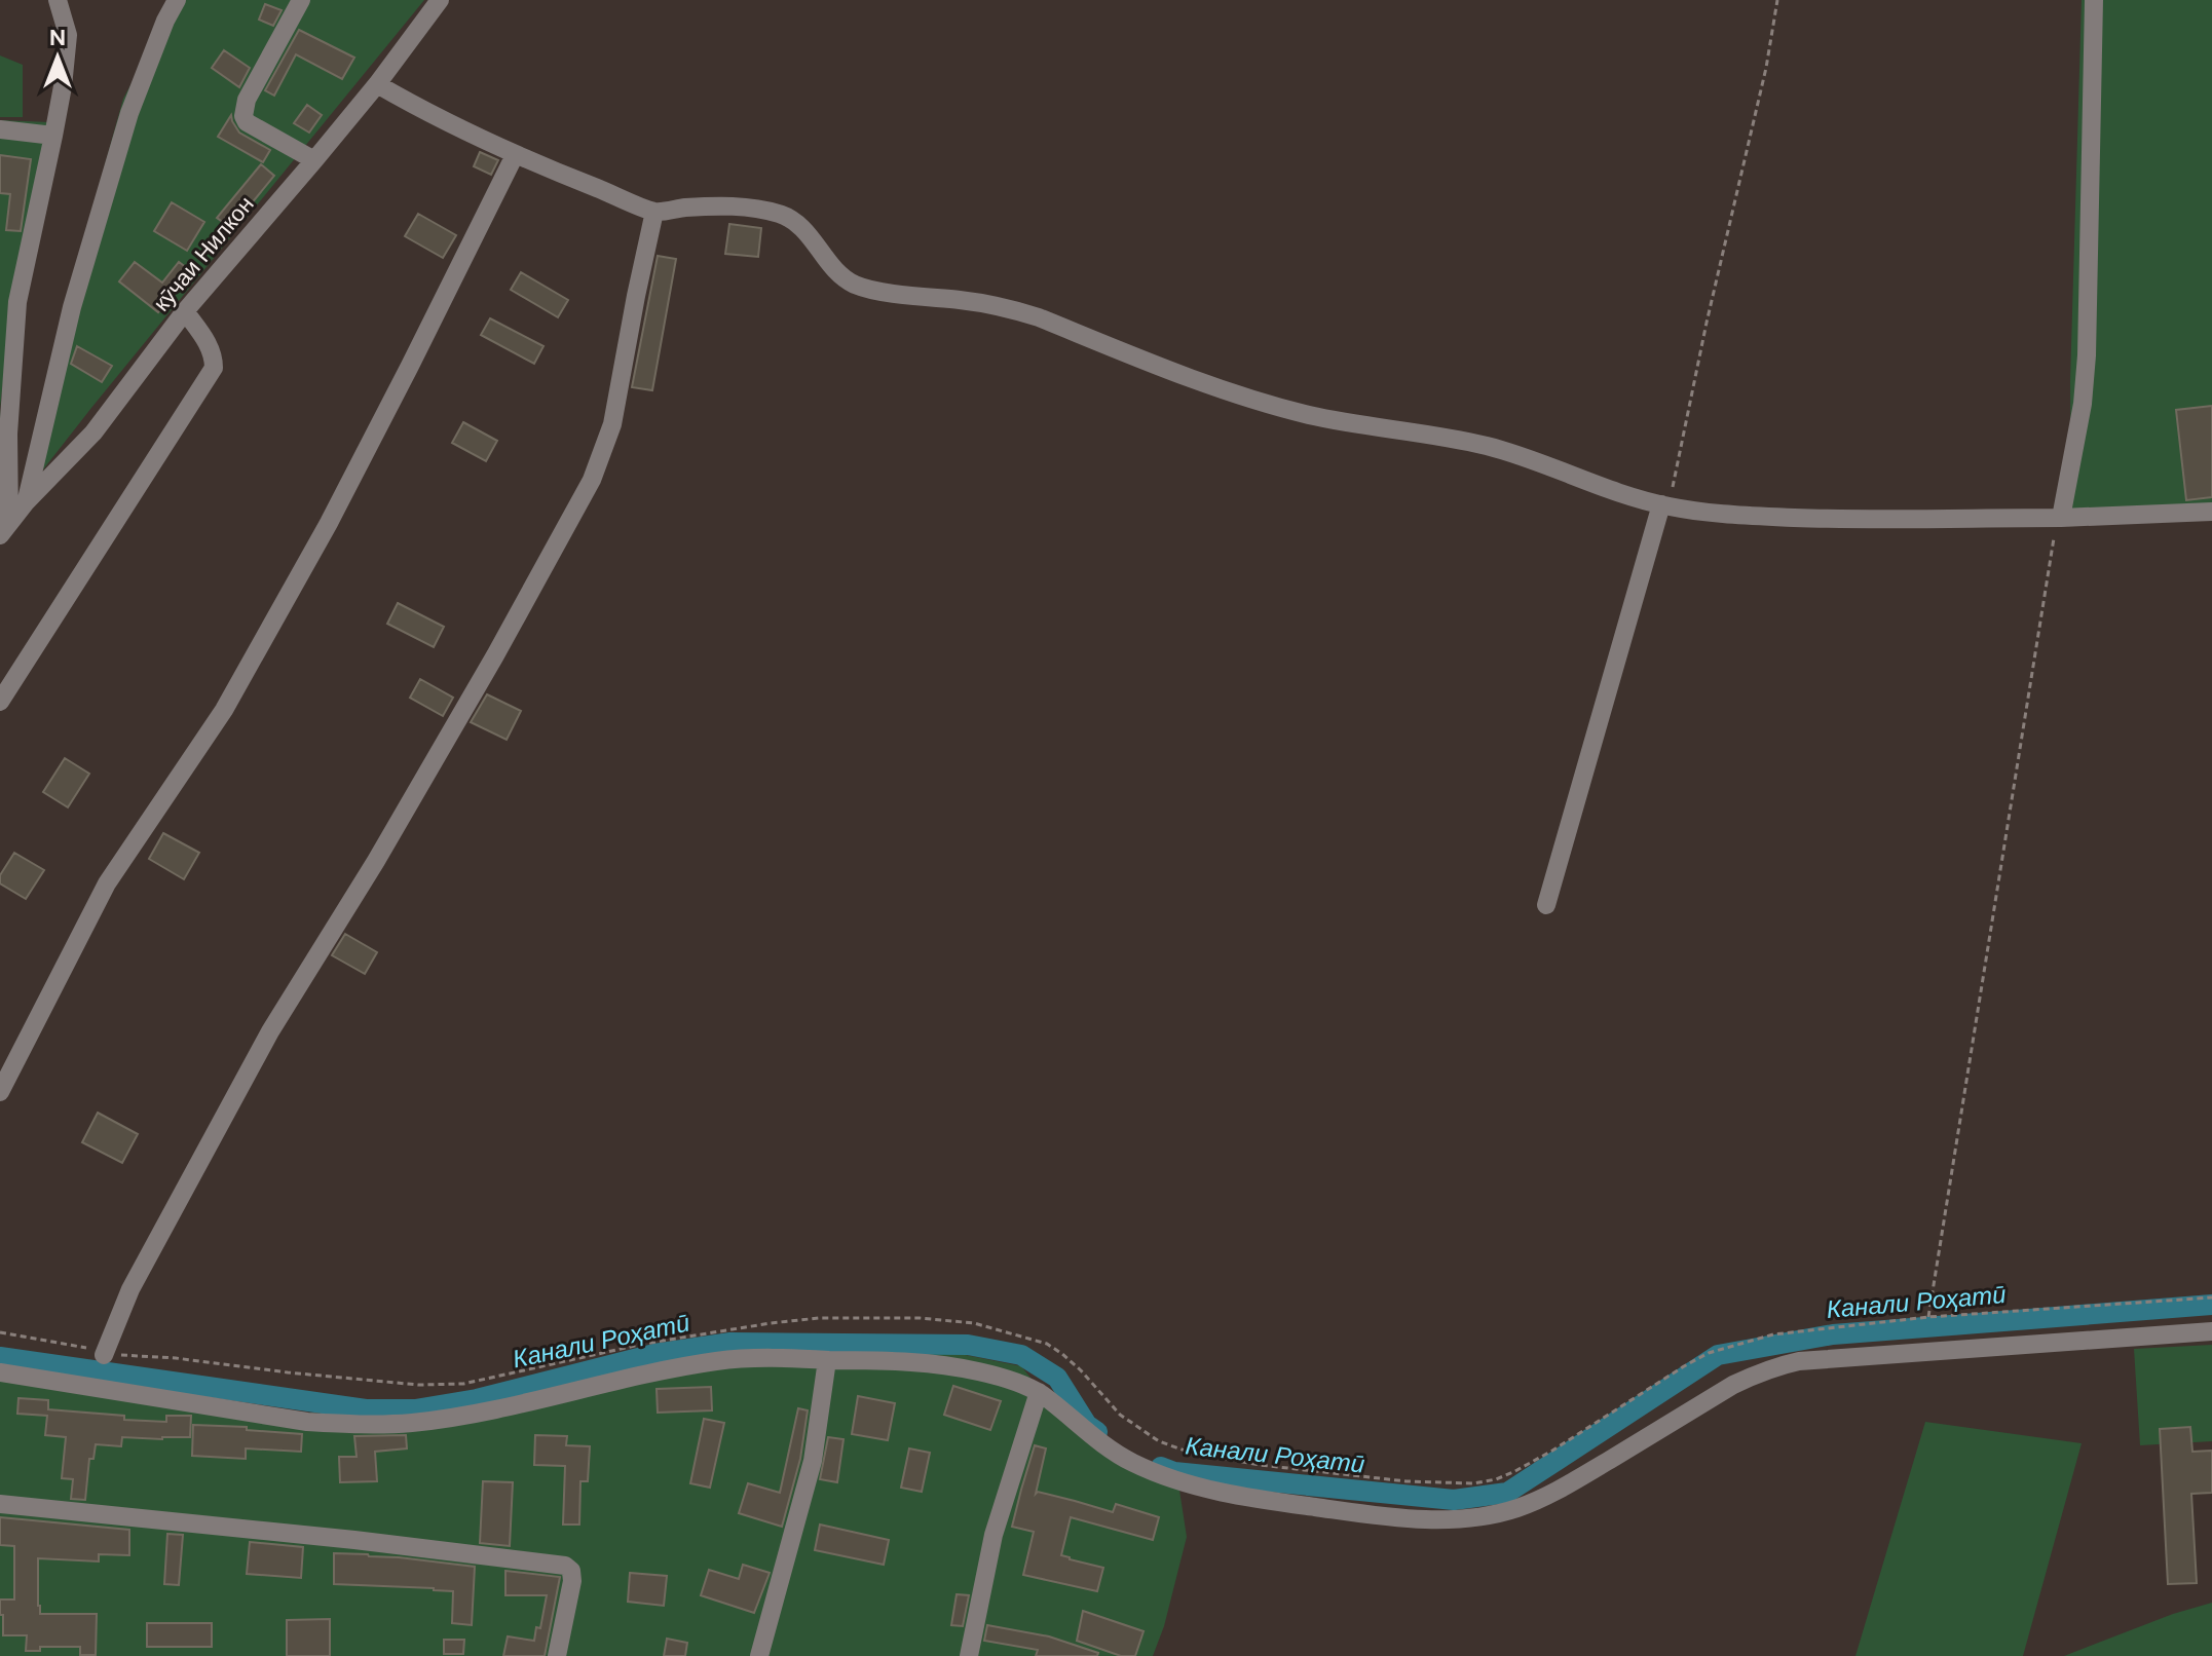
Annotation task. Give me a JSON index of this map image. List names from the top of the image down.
{
  "streets": {
    "street": ["кӯчаи Нилкон"]
  },
  "water": ["Канали Роҳатӣ"],
  "north": "top"
}
